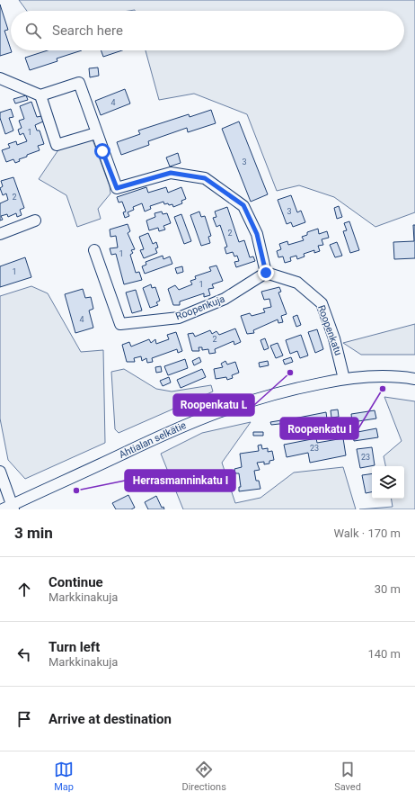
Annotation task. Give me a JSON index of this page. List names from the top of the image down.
{
  "streets": {
    "street": ["Roopenkuja", "Roopenkatu", "Ahtialan selkätie"]
  },
  "crossings": [
    ["Roopenkuja", "Roopenkatu"],
    ["Roopenkatu", "Ahtialan selkätie"]
  ],
  "places": ["Roopenkatu L", "Roopenkatu I", "Herrasmanninkatu I"],
  "house_numbers": [
    "4",
    "1",
    "3",
    "2",
    "3",
    "2",
    "1",
    "1",
    "1",
    "4",
    "2",
    "23",
    "23"
  ],
  "page": {
    "search": "Search here",
    "heading": ["3 min", "Walk · 170 m"],
    "list": [
      ["Continue", "Markkinakuja", "30 m"],
      ["Turn left", "Markkinakuja", "140 m"],
      "Arrive at destination"
    ],
    "nav": ["Map", "Directions", "Saved"]
  }
}
